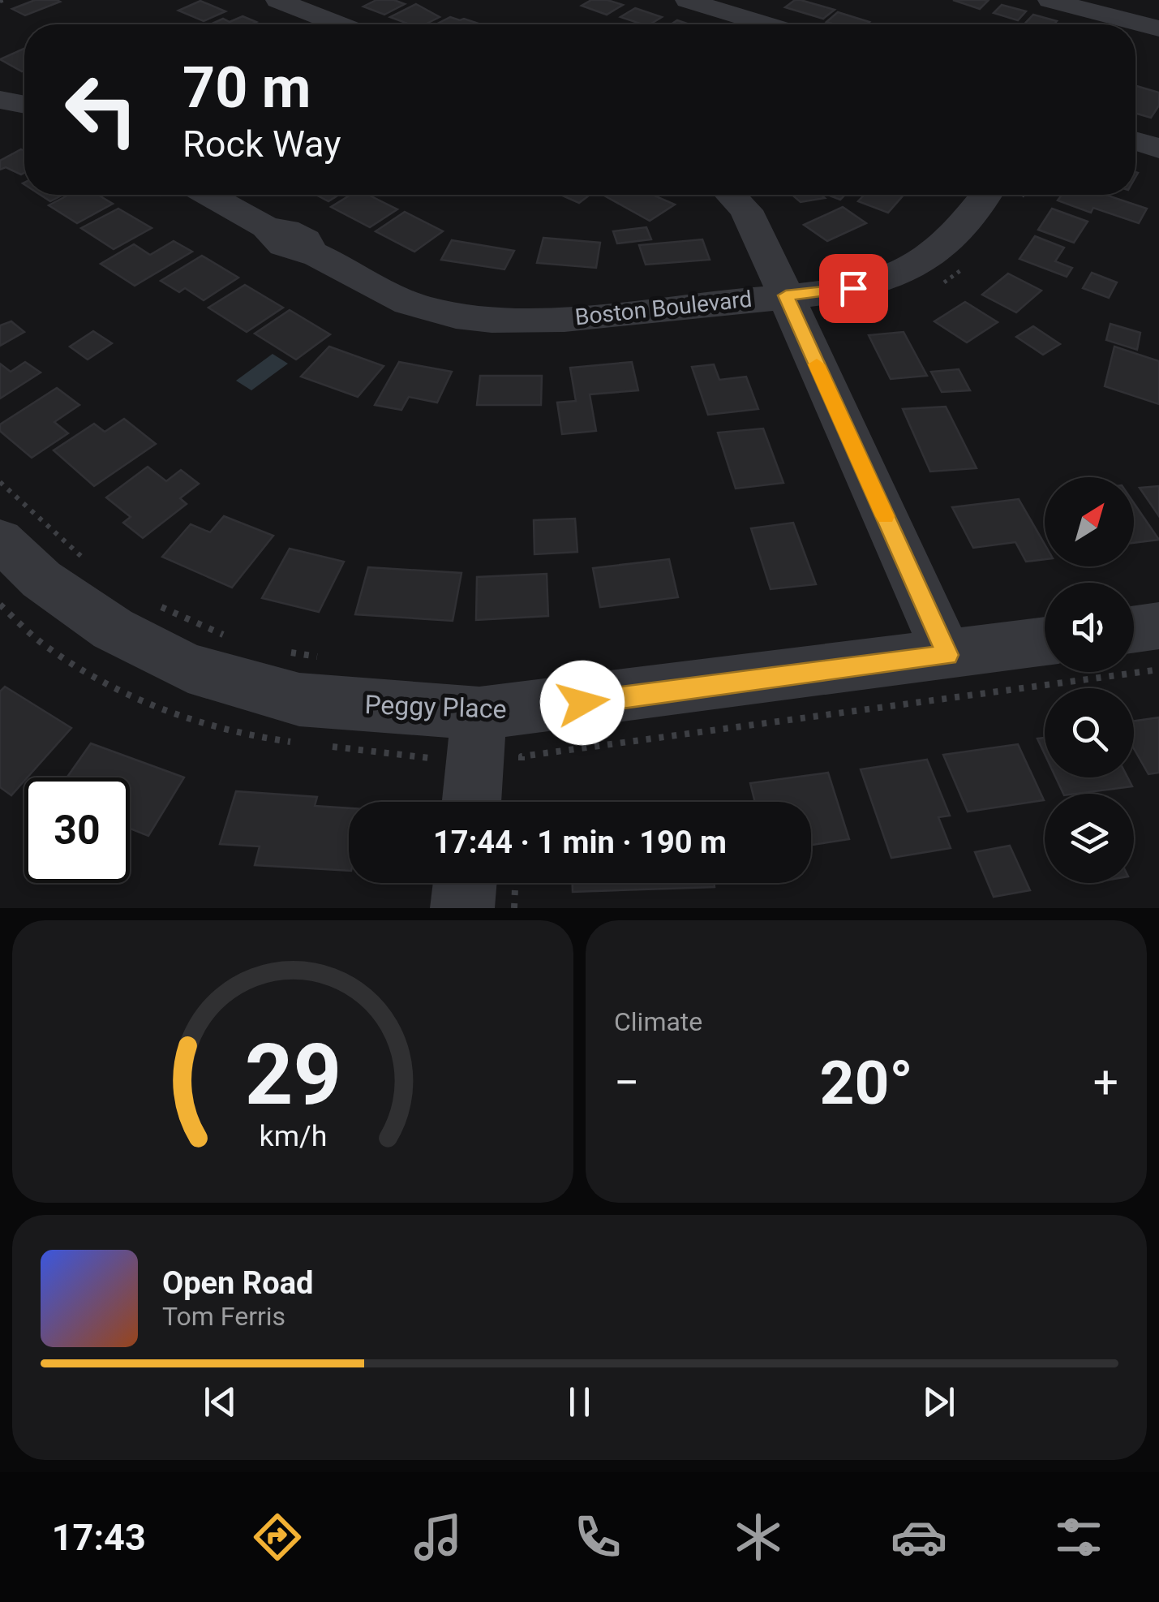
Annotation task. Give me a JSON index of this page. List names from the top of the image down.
{
  "streets": {
    "street": ["Boston Boulevard", "Peggy Place"]
  },
  "north": "top right",
  "page": {
    "turn": ["70 m", "Rock Way"],
    "limit": "30",
    "trip": "17:44 · 1 min · 190 m",
    "tile": "Climate",
    "heat": ["−", "20°", "+"],
    "song": ["Open Road", "Tom Ferris"],
    "tabs": "17:43",
    "gauge": ["29", "km/h"]
  }
}
